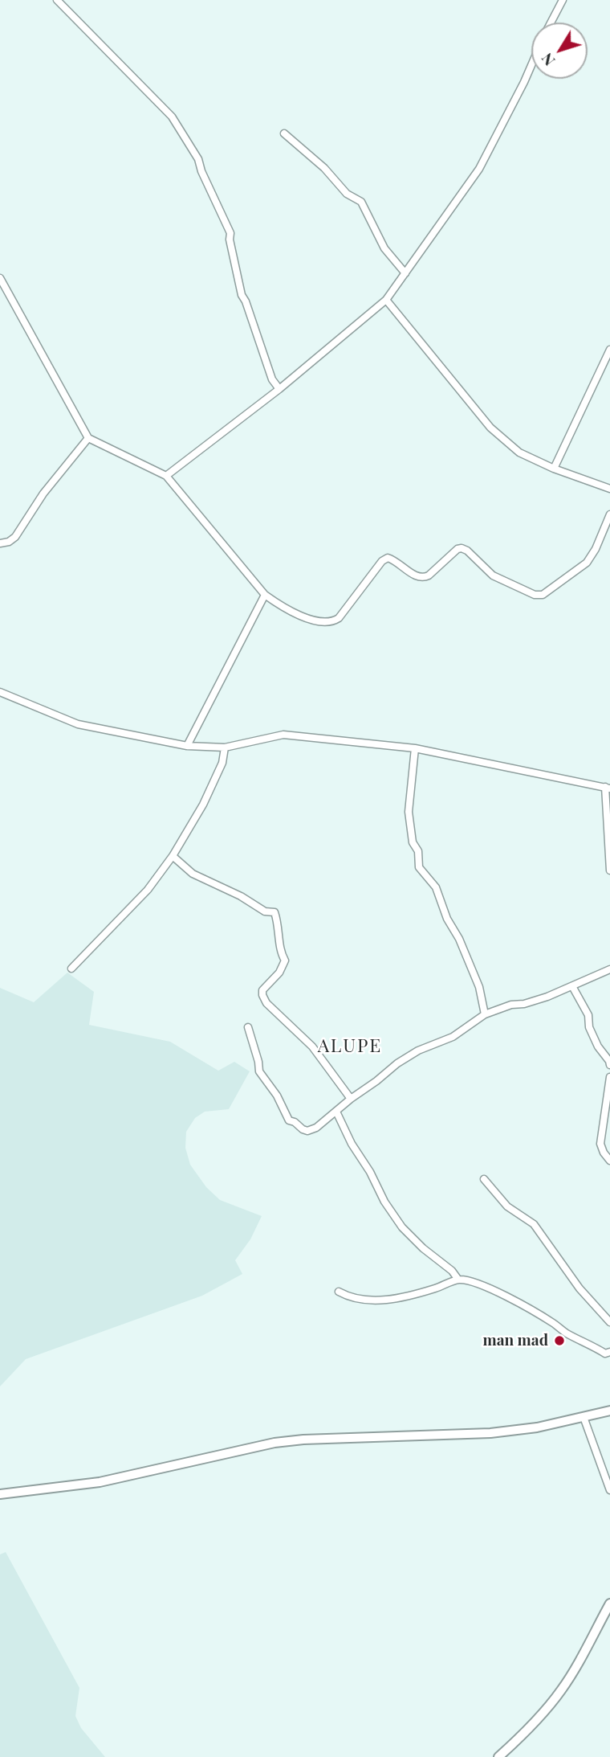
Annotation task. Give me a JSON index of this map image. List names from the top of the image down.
{
  "districts": ["ALUPE"],
  "places": ["man mad"],
  "north": "bottom left"
}
